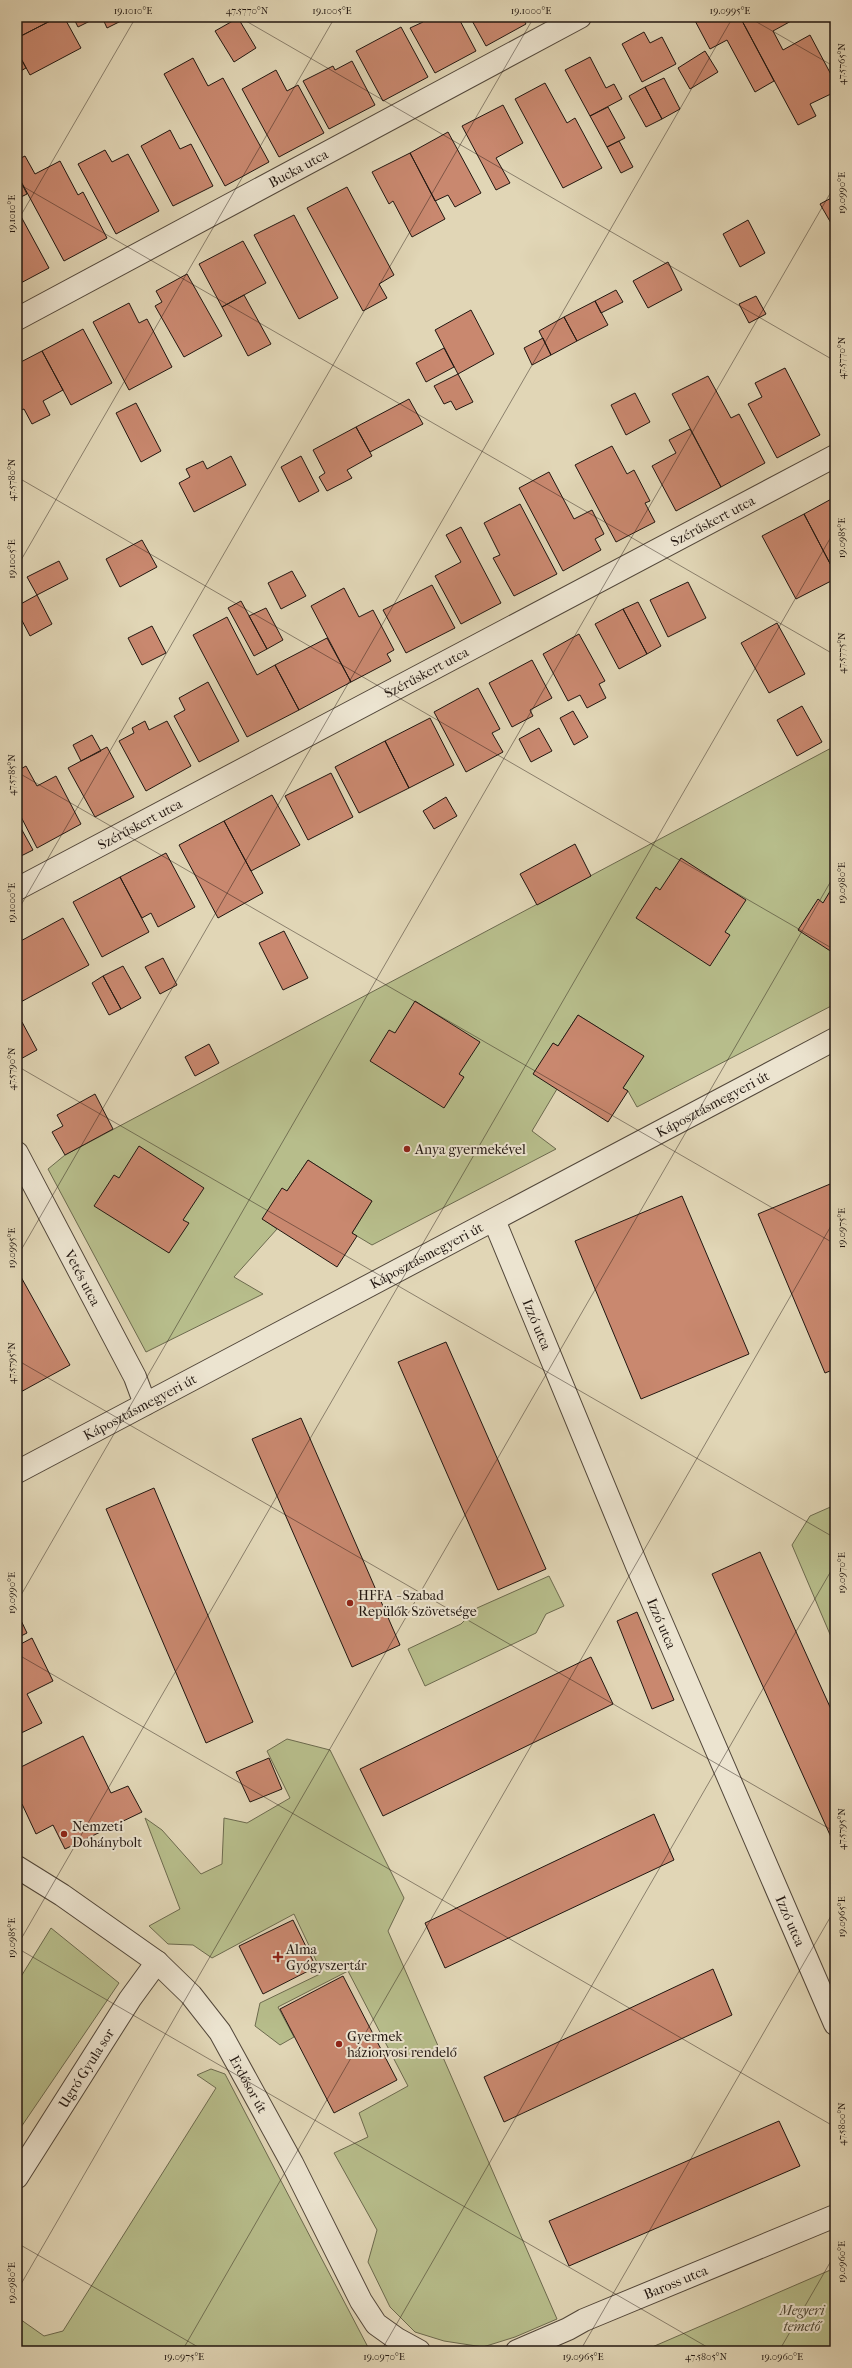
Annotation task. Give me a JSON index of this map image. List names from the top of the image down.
{
  "streets": {
    "street": [
      "Bucka utca",
      "Szérűskert utca",
      "Káposztásmegyeri út",
      "Vetés utca",
      "Izzó utca",
      "Ugró Gyula sor",
      "Erdősor út",
      "Baross utca"
    ]
  },
  "crossings": [
    ["Káposztásmegyeri út", "Vetés utca"],
    ["Káposztásmegyeri út", "Izzó utca"],
    ["Ugró Gyula sor", "Erdősor út"]
  ],
  "parks": ["Megyeri temető"],
  "places": {
    "other": [
      "Anya gyermekével",
      "HFFA - Szabad Repülők Szövetsége",
      "Nemzeti Dohánybolt",
      "Gyermek háziorvosi rendelő"
    ],
    "health": ["Alma Gyógyszertár"]
  },
  "coordinates": [
    "19.1010°E",
    "47.5770°N",
    "19.1005°E",
    "19.1000°E",
    "19.0995°E",
    "47.5765°N",
    "19.0990°E",
    "47.5780°N",
    "19.0985°E",
    "47.5775°N",
    "47.5785°N",
    "19.0980°E",
    "47.5790°N",
    "19.0975°E",
    "47.5795°N",
    "19.0970°E",
    "19.0965°E",
    "47.5800°N",
    "19.0960°E",
    "47.5805°N"
  ]
}
